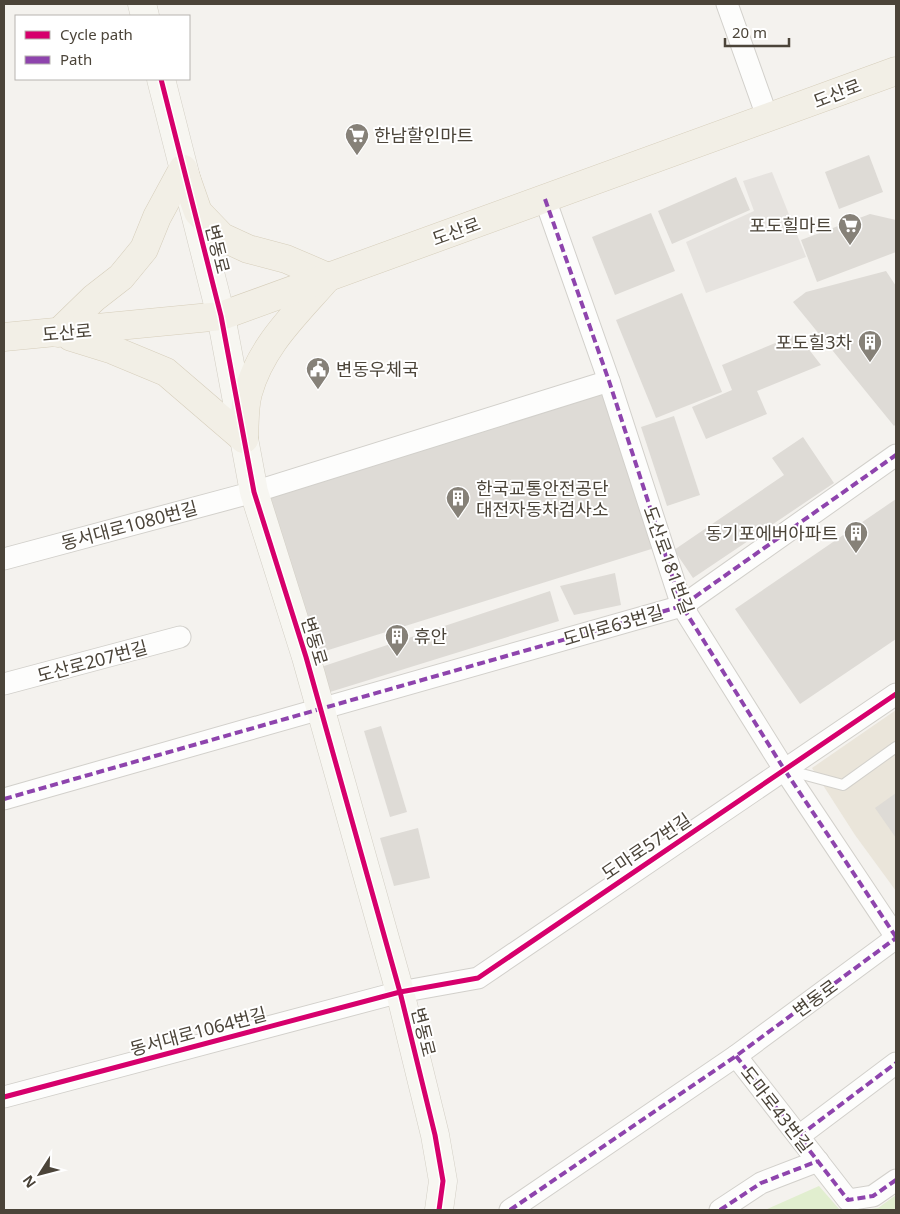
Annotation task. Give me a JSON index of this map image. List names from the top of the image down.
{
  "streets": {
    "main road": ["도산로"],
    "street": [
      "변동로",
      "동서대로1080번길",
      "도산로181번길",
      "도마로63번길",
      "도산로207번길",
      "도마로57번길",
      "동서대로1064번길",
      "도마로43번길"
    ]
  },
  "crossings": [
    ["도산로", "변동로"],
    ["도산로", "도산로181번길"],
    ["변동로", "동서대로1080번길"],
    ["변동로", "도산로181번길"],
    ["변동로", "도마로63번길"],
    ["변동로", "도마로57번길"],
    ["변동로", "동서대로1064번길"],
    ["변동로", "도마로43번길"],
    ["도산로181번길", "도마로63번길"],
    ["도산로181번길", "도마로57번길"],
    ["도마로57번길", "동서대로1064번길"]
  ],
  "places": {
    "supermarket": ["한남할인마트", "포도힐마트"],
    "building": [
      "포도힐3차",
      "한국교통안전공단 대전자동차검사소",
      "동기포에버아파트",
      "휴안"
    ],
    "public building": ["변동우체국"]
  },
  "legend": ["Cycle path", "Path"],
  "scale_bar": "20 m",
  "north": "bottom left"
}
